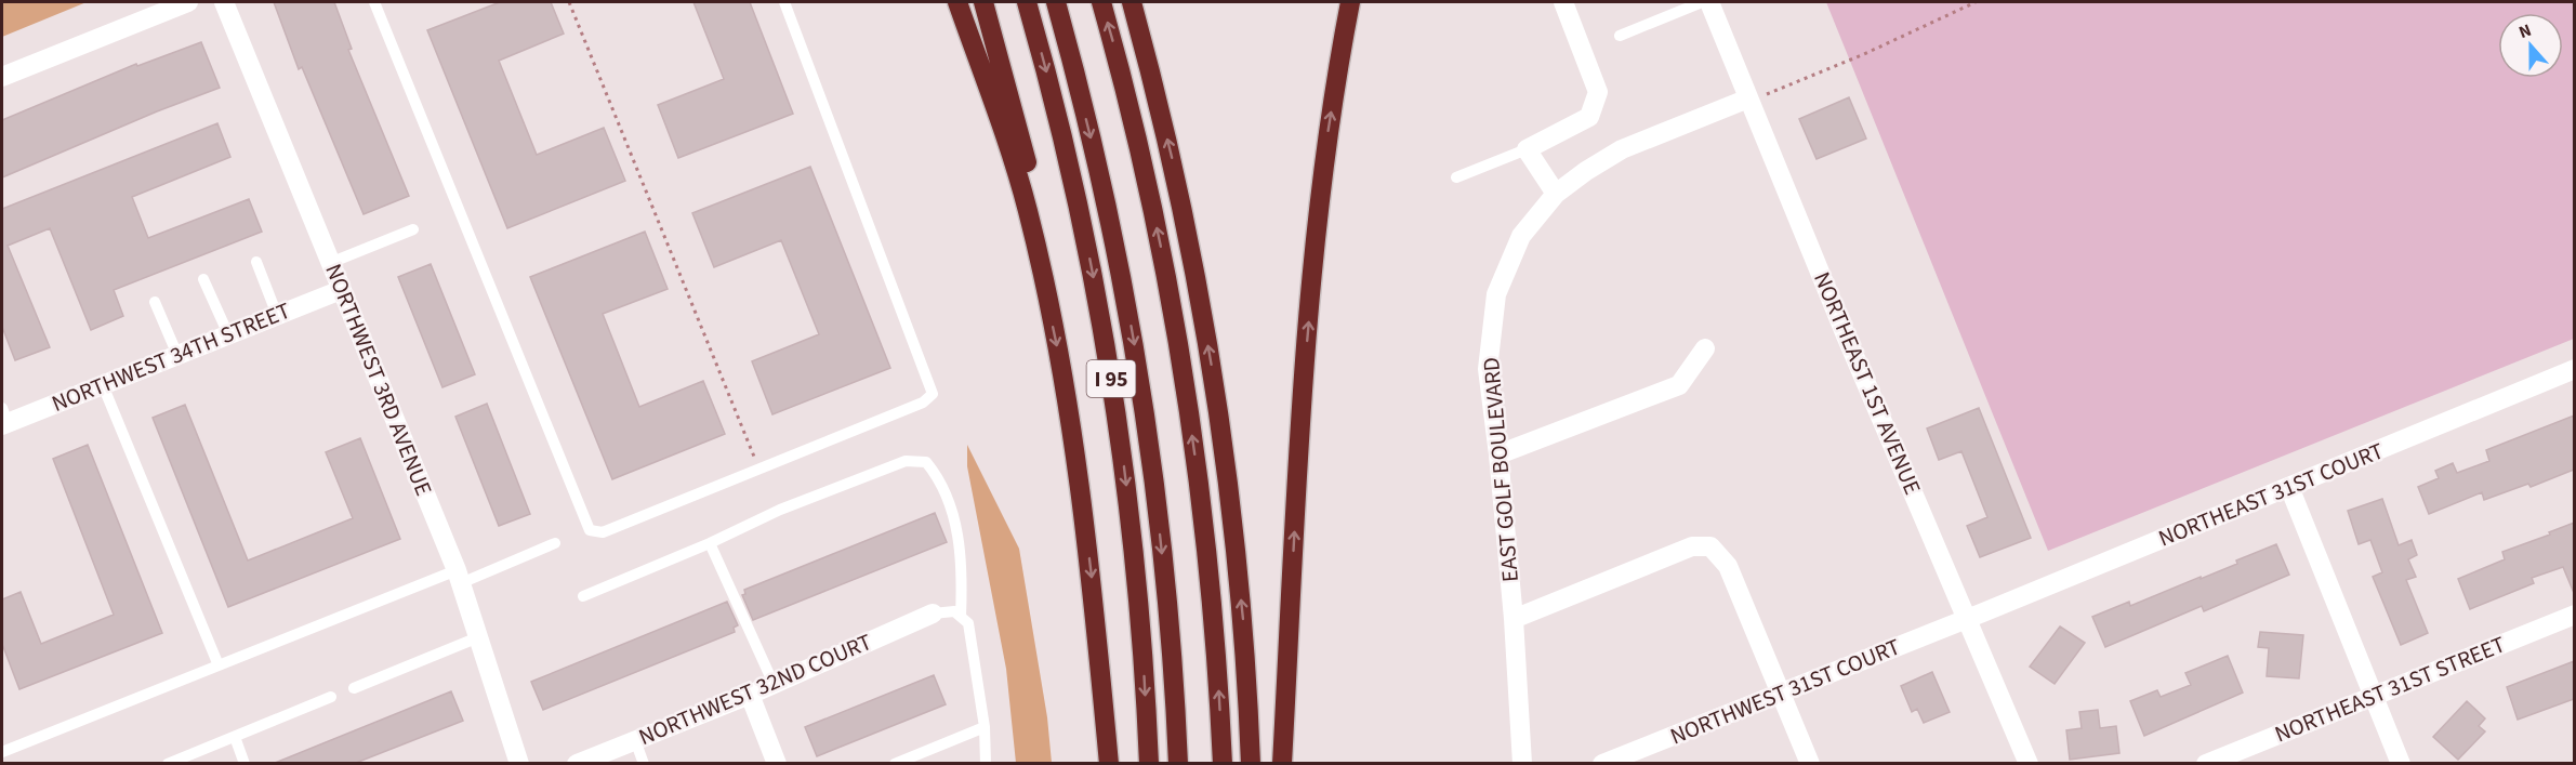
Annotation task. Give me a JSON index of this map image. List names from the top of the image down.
{
  "streets": {
    "highway": ["I 95"],
    "street": [
      "NORTHWEST 34TH STREET",
      "NORTHWEST 3RD AVENUE",
      "NORTHEAST 1ST AVENUE",
      "EAST GOLF BOULEVARD",
      "NORTHEAST 31ST COURT",
      "NORTHWEST 32ND COURT",
      "NORTHEAST 31ST STREET",
      "NORTHWEST 31ST COURT"
    ]
  },
  "crossings": [
    ["NORTHWEST 34TH STREET", "NORTHWEST 3RD AVENUE"],
    ["NORTHEAST 1ST AVENUE", "EAST GOLF BOULEVARD"],
    ["NORTHEAST 1ST AVENUE", "NORTHEAST 31ST COURT"],
    ["NORTHEAST 1ST AVENUE", "NORTHWEST 31ST COURT"],
    ["NORTHEAST 31ST COURT", "NORTHWEST 31ST COURT"]
  ],
  "north": "top"
}
